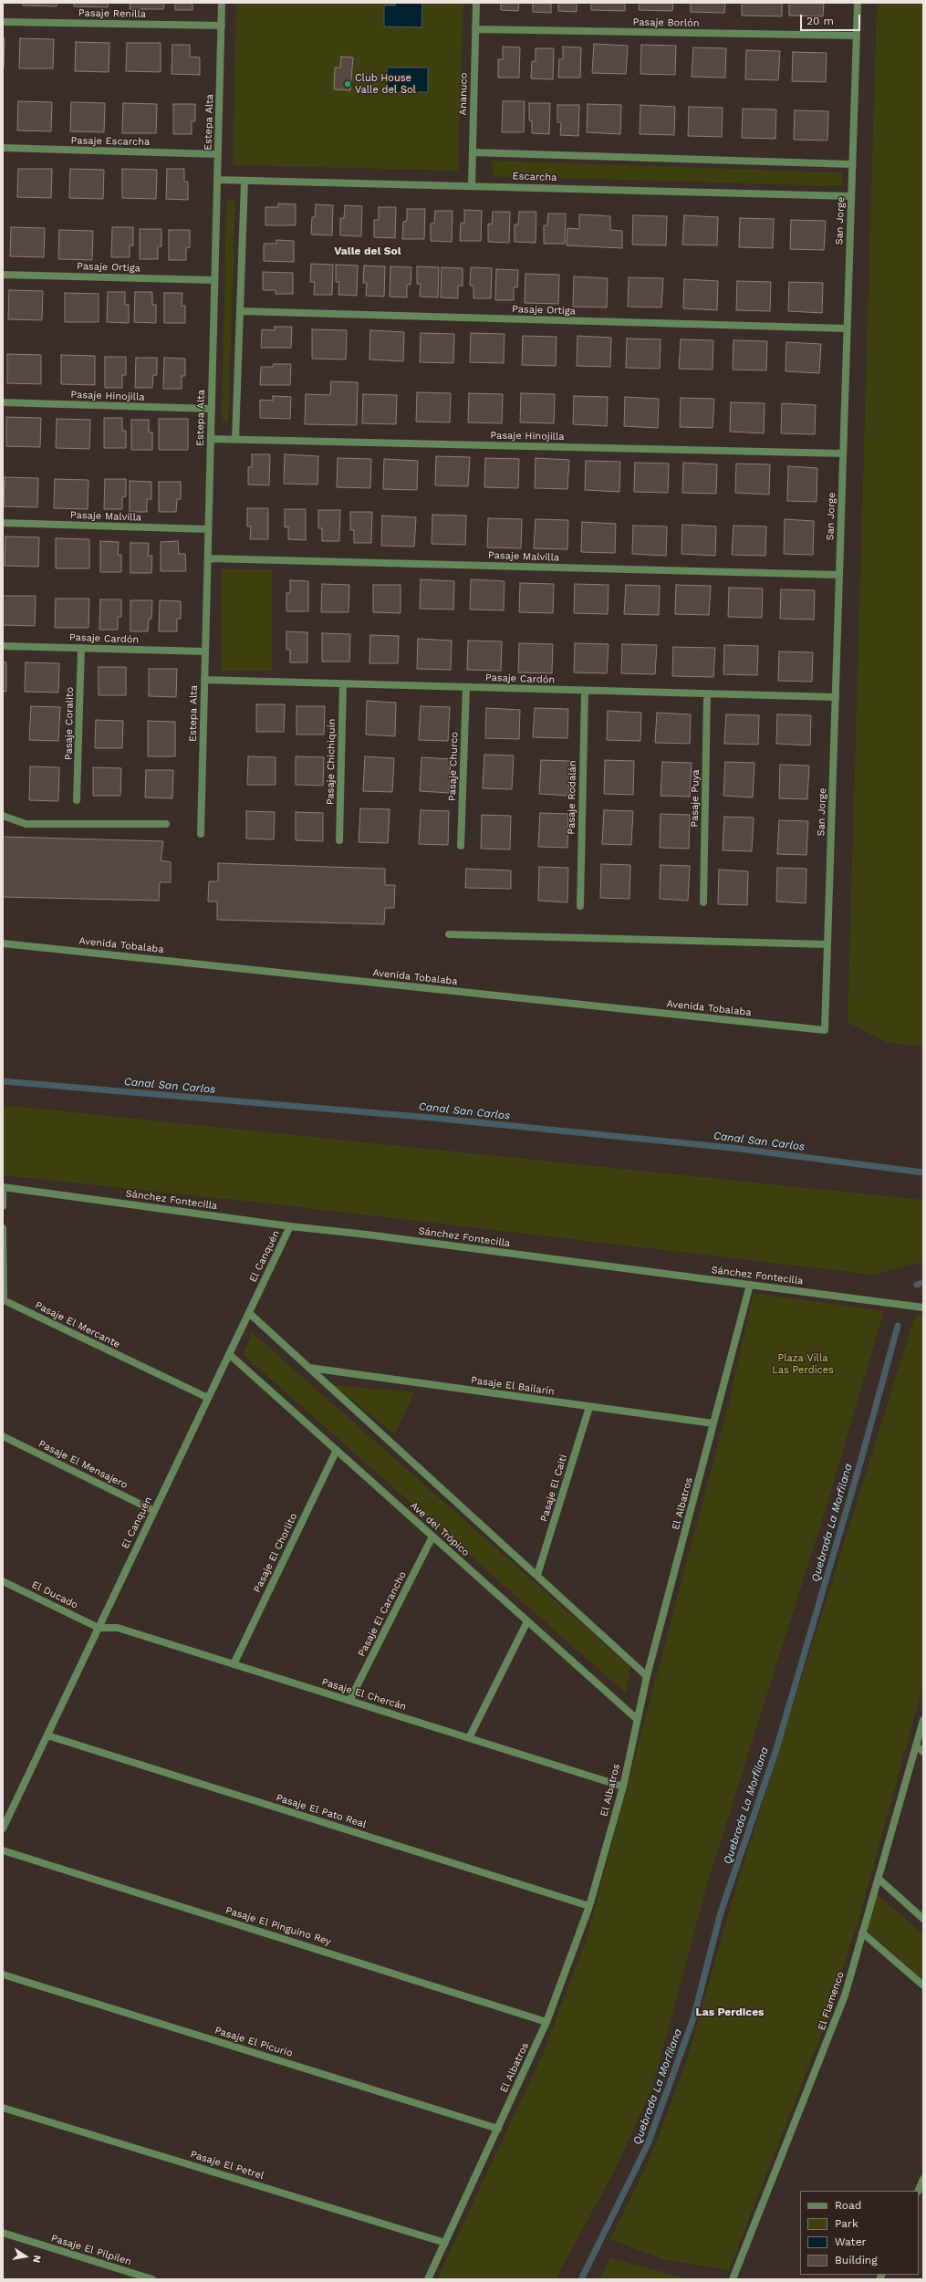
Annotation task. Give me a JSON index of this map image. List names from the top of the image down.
{
  "streets": {
    "street": [
      "Pasaje Renilla",
      "Pasaje Borlón",
      "Ananuco",
      "Estepa Alta",
      "Pasaje Escarcha",
      "Escarcha",
      "San Jorge",
      "Pasaje Ortiga",
      "Pasaje Hinojilla",
      "Pasaje Malvilla",
      "Pasaje Cardón",
      "Pasaje Coralito",
      "Pasaje Chichiquín",
      "Pasaje Churco",
      "Pasaje Rodalán",
      "Pasaje Puya",
      "Avenida Tobalaba",
      "Sánchez Fontecilla",
      "El Canquén",
      "Pasaje El Mercante",
      "Pasaje El Bailarín",
      "Pasaje El Mensajero",
      "Pasaje El Caiti",
      "El Albatros",
      "Ave del Trópico",
      "Pasaje El Chorlito",
      "El Ducado",
      "Pasaje El Carancho",
      "Pasaje El Chercán",
      "Pasaje El Pato Real",
      "Pasaje El Pinguino Rey",
      "El Flamenco",
      "Pasaje El Picurio",
      "Pasaje El Petrel",
      "Pasaje El Pilpilen"
    ]
  },
  "crossings": [
    ["Pasaje Renilla", "Estepa Alta"],
    ["Pasaje Borlón", "Ananuco"],
    ["Pasaje Borlón", "San Jorge"],
    ["Ananuco", "Escarcha"],
    ["Estepa Alta", "Pasaje Escarcha"],
    ["Estepa Alta", "Escarcha"],
    ["Estepa Alta", "Pasaje Ortiga"],
    ["Estepa Alta", "Pasaje Hinojilla"],
    ["Estepa Alta", "Pasaje Malvilla"],
    ["Estepa Alta", "Pasaje Cardón"],
    ["Escarcha", "San Jorge"],
    ["San Jorge", "Pasaje Ortiga"],
    ["San Jorge", "Pasaje Hinojilla"],
    ["San Jorge", "Pasaje Malvilla"],
    ["San Jorge", "Pasaje Cardón"],
    ["San Jorge", "Avenida Tobalaba"],
    ["Pasaje Cardón", "Pasaje Coralito"],
    ["Pasaje Cardón", "Pasaje Chichiquín"],
    ["Pasaje Cardón", "Pasaje Churco"],
    ["Pasaje Cardón", "Pasaje Rodalán"],
    ["Pasaje Cardón", "Pasaje Puya"],
    ["Sánchez Fontecilla", "El Canquén"],
    ["Sánchez Fontecilla", "El Albatros"],
    ["El Canquén", "Pasaje El Mercante"],
    ["El Canquén", "Pasaje El Mensajero"],
    ["El Canquén", "Ave del Trópico"],
    ["El Canquén", "El Ducado"],
    ["El Canquén", "Pasaje El Chercán"],
    ["El Canquén", "Pasaje El Pato Real"],
    ["Pasaje El Bailarín", "Pasaje El Caiti"],
    ["Pasaje El Bailarín", "El Albatros"],
    ["El Albatros", "Ave del Trópico"],
    ["El Albatros", "Pasaje El Chercán"],
    ["El Albatros", "Pasaje El Pato Real"],
    ["El Albatros", "Pasaje El Pinguino Rey"],
    ["El Albatros", "Pasaje El Picurio"],
    ["El Albatros", "Pasaje El Petrel"],
    ["Ave del Trópico", "Pasaje El Chorlito"],
    ["Ave del Trópico", "Pasaje El Carancho"],
    ["Pasaje El Chorlito", "Pasaje El Chercán"],
    ["El Ducado", "Pasaje El Chercán"],
    ["Pasaje El Carancho", "Pasaje El Chercán"]
  ],
  "districts": ["Valle del Sol", "Las Perdices"],
  "water": ["Canal San Carlos", "Quebrada La Morfilana"],
  "parks": ["Plaza Villa Las Perdices"],
  "places": ["Club House Valle del Sol"],
  "legend": [
    "Road",
    "Park",
    "Water",
    "Building"
  ],
  "scale_bar": "20 m",
  "north": "right"
}
